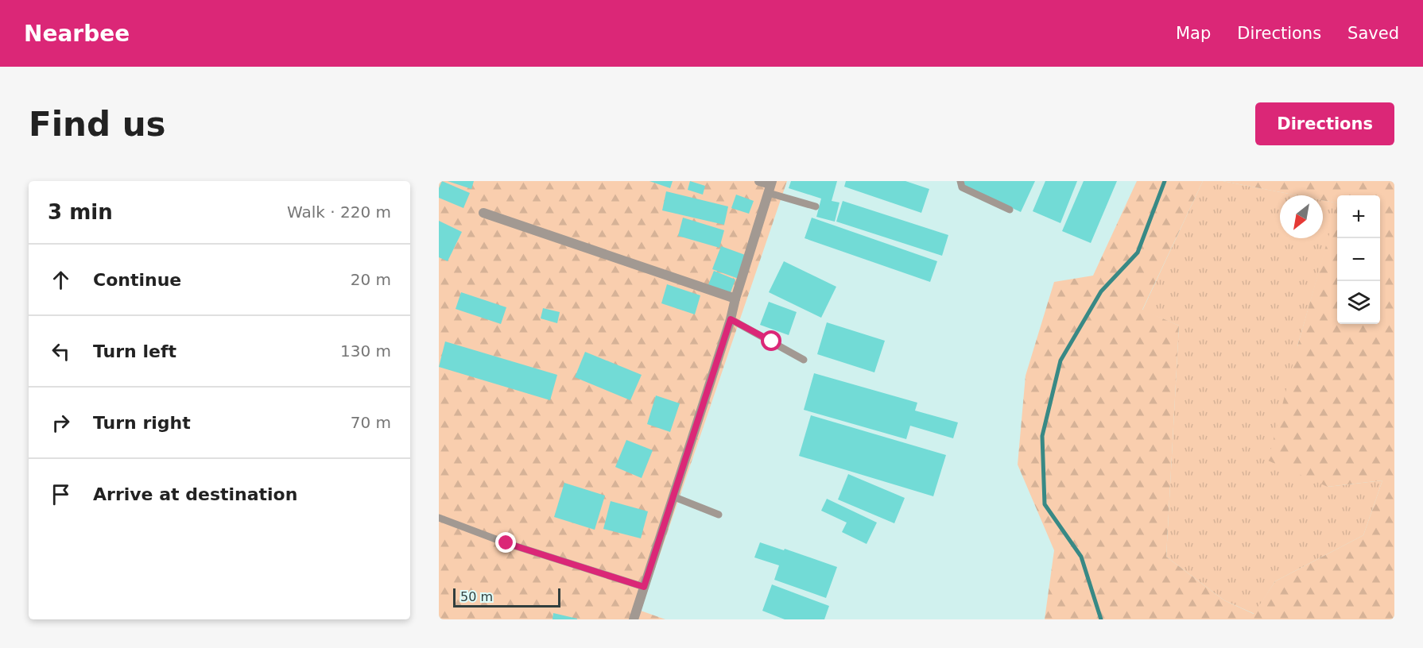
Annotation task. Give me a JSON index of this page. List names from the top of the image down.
{
  "scale_bar": "50 m",
  "north": "bottom left",
  "page": {
    "header": "Nearbee",
    "nav": ["Map", "Directions", "Saved"],
    "buttons": "Directions",
    "title": "Find us",
    "heading": ["3 min", "Walk · 220 m"],
    "map_buttons": ["+", "−"],
    "list": [
      ["Continue", "20 m"],
      ["Turn left", "130 m"],
      ["Turn right", "70 m"],
      "Arrive at destination"
    ],
    "scale": "50 m"
  }
}
